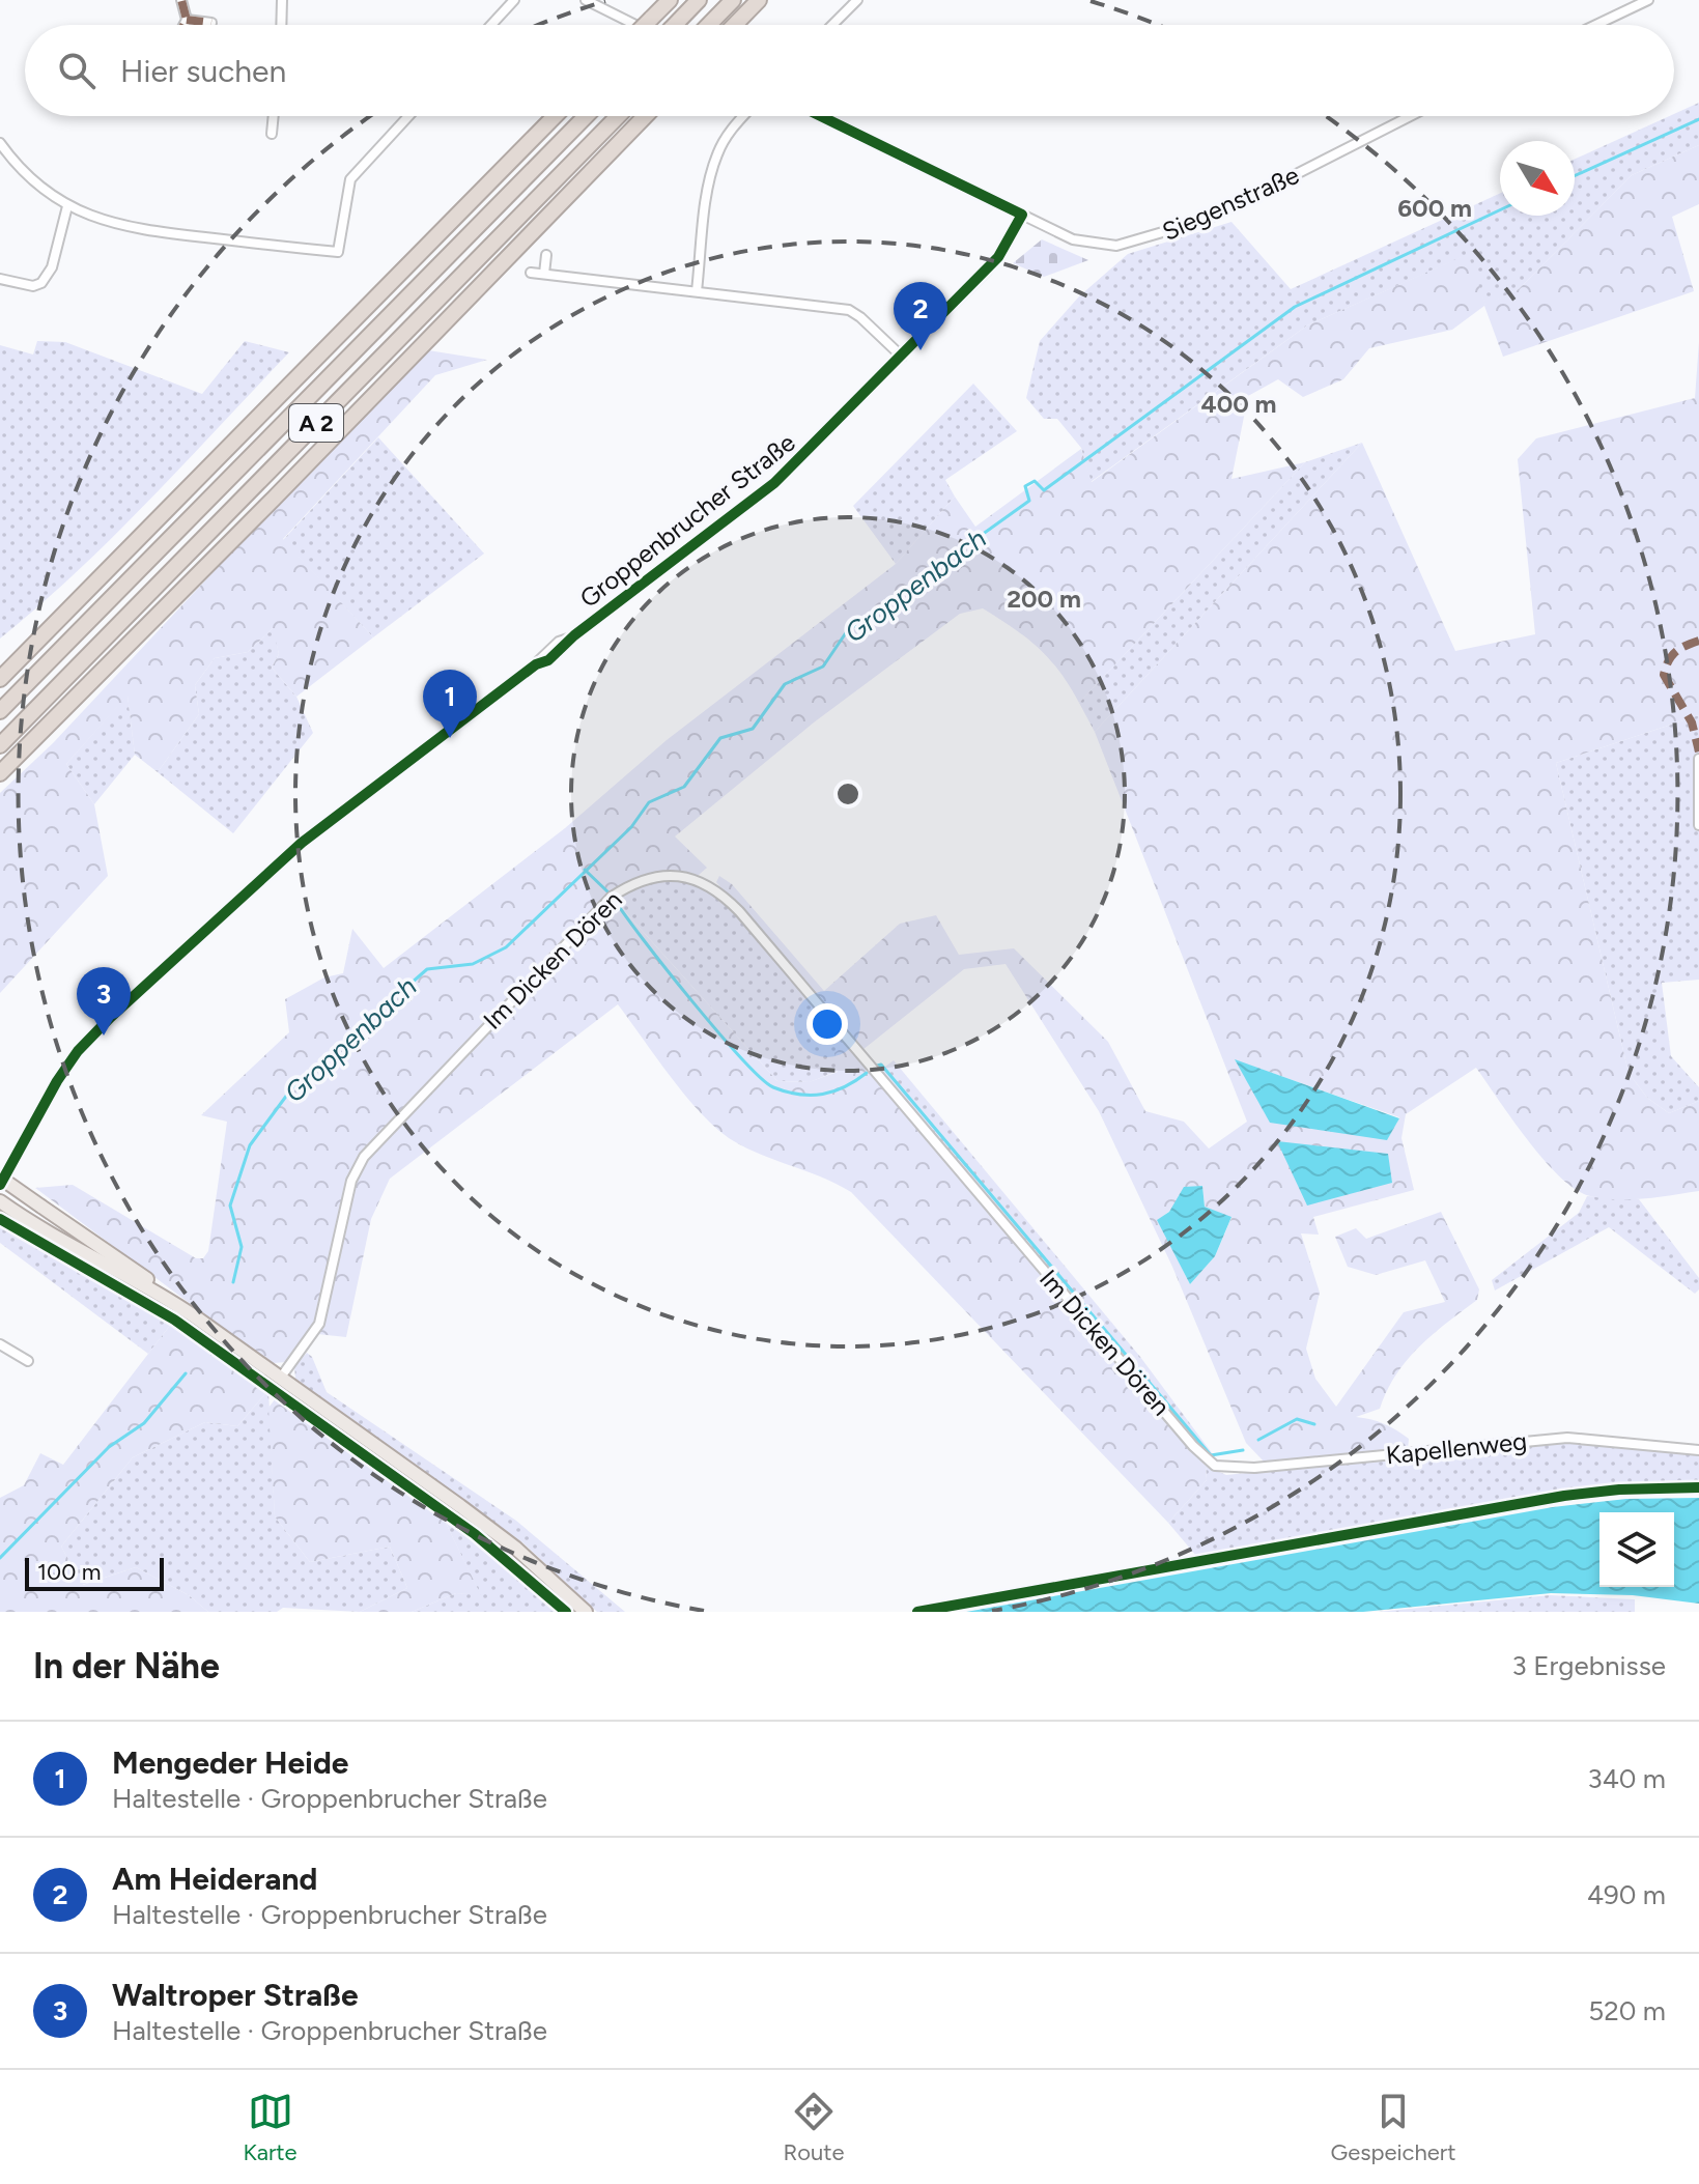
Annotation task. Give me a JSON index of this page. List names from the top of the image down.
{
  "streets": {
    "highway": ["A 2"],
    "street": [
      "Siegenstraße",
      "Groppenbrucher Straße",
      "Im Dicken Dören",
      "Kapellenweg"
    ]
  },
  "crossings": [
    ["Siegenstraße", "Groppenbrucher Straße"],
    ["Im Dicken Dören", "Kapellenweg"]
  ],
  "water": ["Groppenbach"],
  "scale_bar": "100 m",
  "north": "bottom right",
  "page": {
    "search": "Hier suchen",
    "pins": ["2", "1", "3"],
    "scale": "100 m",
    "heading": ["In der Nähe", "3 Ergebnisse"],
    "list": [
      {
        "mark": "1",
        "name": "Mengeder Heide",
        "note": "Haltestelle · Groppenbrucher Straße",
        "value": "340 m"
      },
      {
        "mark": "2",
        "name": "Am Heiderand",
        "note": "Haltestelle · Groppenbrucher Straße",
        "value": "490 m"
      },
      {
        "mark": "3",
        "name": "Waltroper Straße",
        "note": "Haltestelle · Groppenbrucher Straße",
        "value": "520 m"
      }
    ],
    "nav": ["Karte", "Route", "Gespeichert"]
  },
  "rings": ["600 m", "400 m", "200 m"]
}
